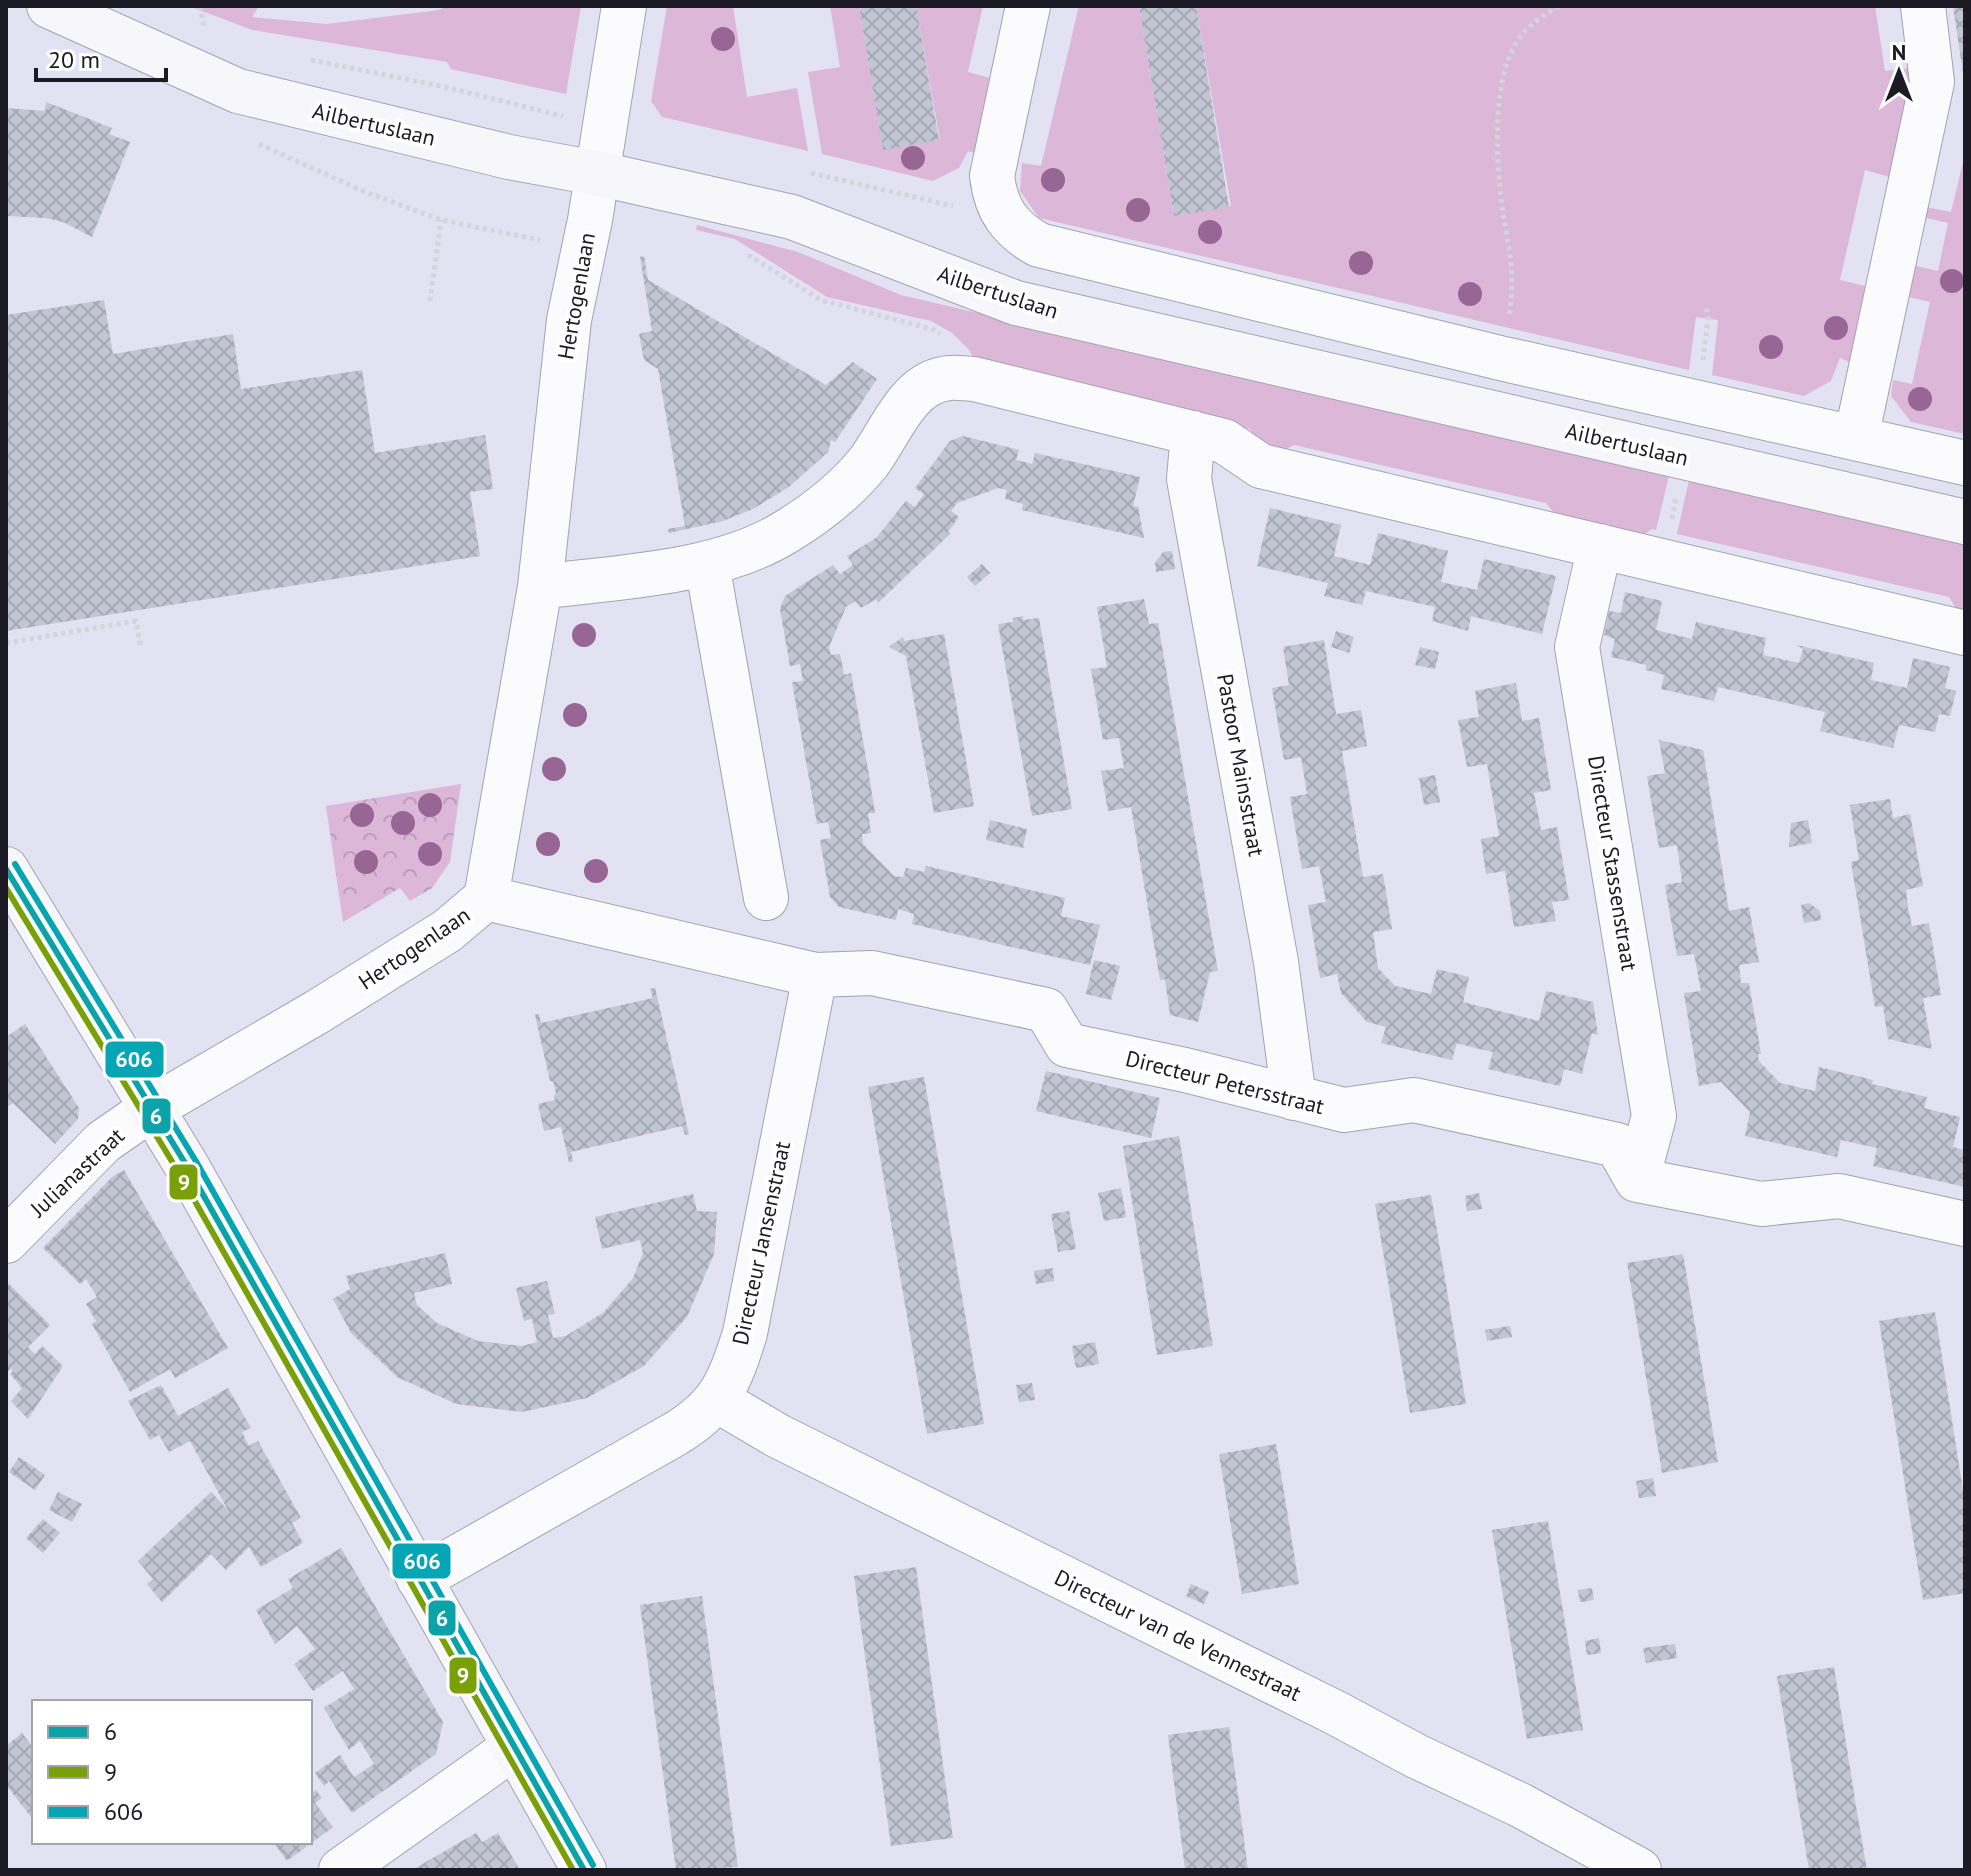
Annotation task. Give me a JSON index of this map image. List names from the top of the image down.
{
  "streets": {
    "main road": ["Ailbertuslaan"],
    "street": [
      "Hertogenlaan",
      "Pastoor Mainsstraat",
      "Directeur Stassenstraat",
      "Directeur Petersstraat",
      "Julianastraat",
      "Directeur Jansenstraat",
      "Directeur van de Vennestraat"
    ]
  },
  "crossings": [
    ["Ailbertuslaan", "Hertogenlaan"],
    ["Hertogenlaan", "Directeur Petersstraat"],
    ["Hertogenlaan", "Julianastraat"],
    ["Pastoor Mainsstraat", "Directeur Petersstraat"],
    ["Directeur Stassenstraat", "Directeur Petersstraat"],
    ["Directeur Petersstraat", "Directeur Jansenstraat"],
    ["Directeur Jansenstraat", "Directeur van de Vennestraat"]
  ],
  "lines": ["transit line 606", "transit line 6", "transit line 9"],
  "legend": ["6", "9", "606"],
  "scale_bar": "20 m",
  "north": "top"
}
